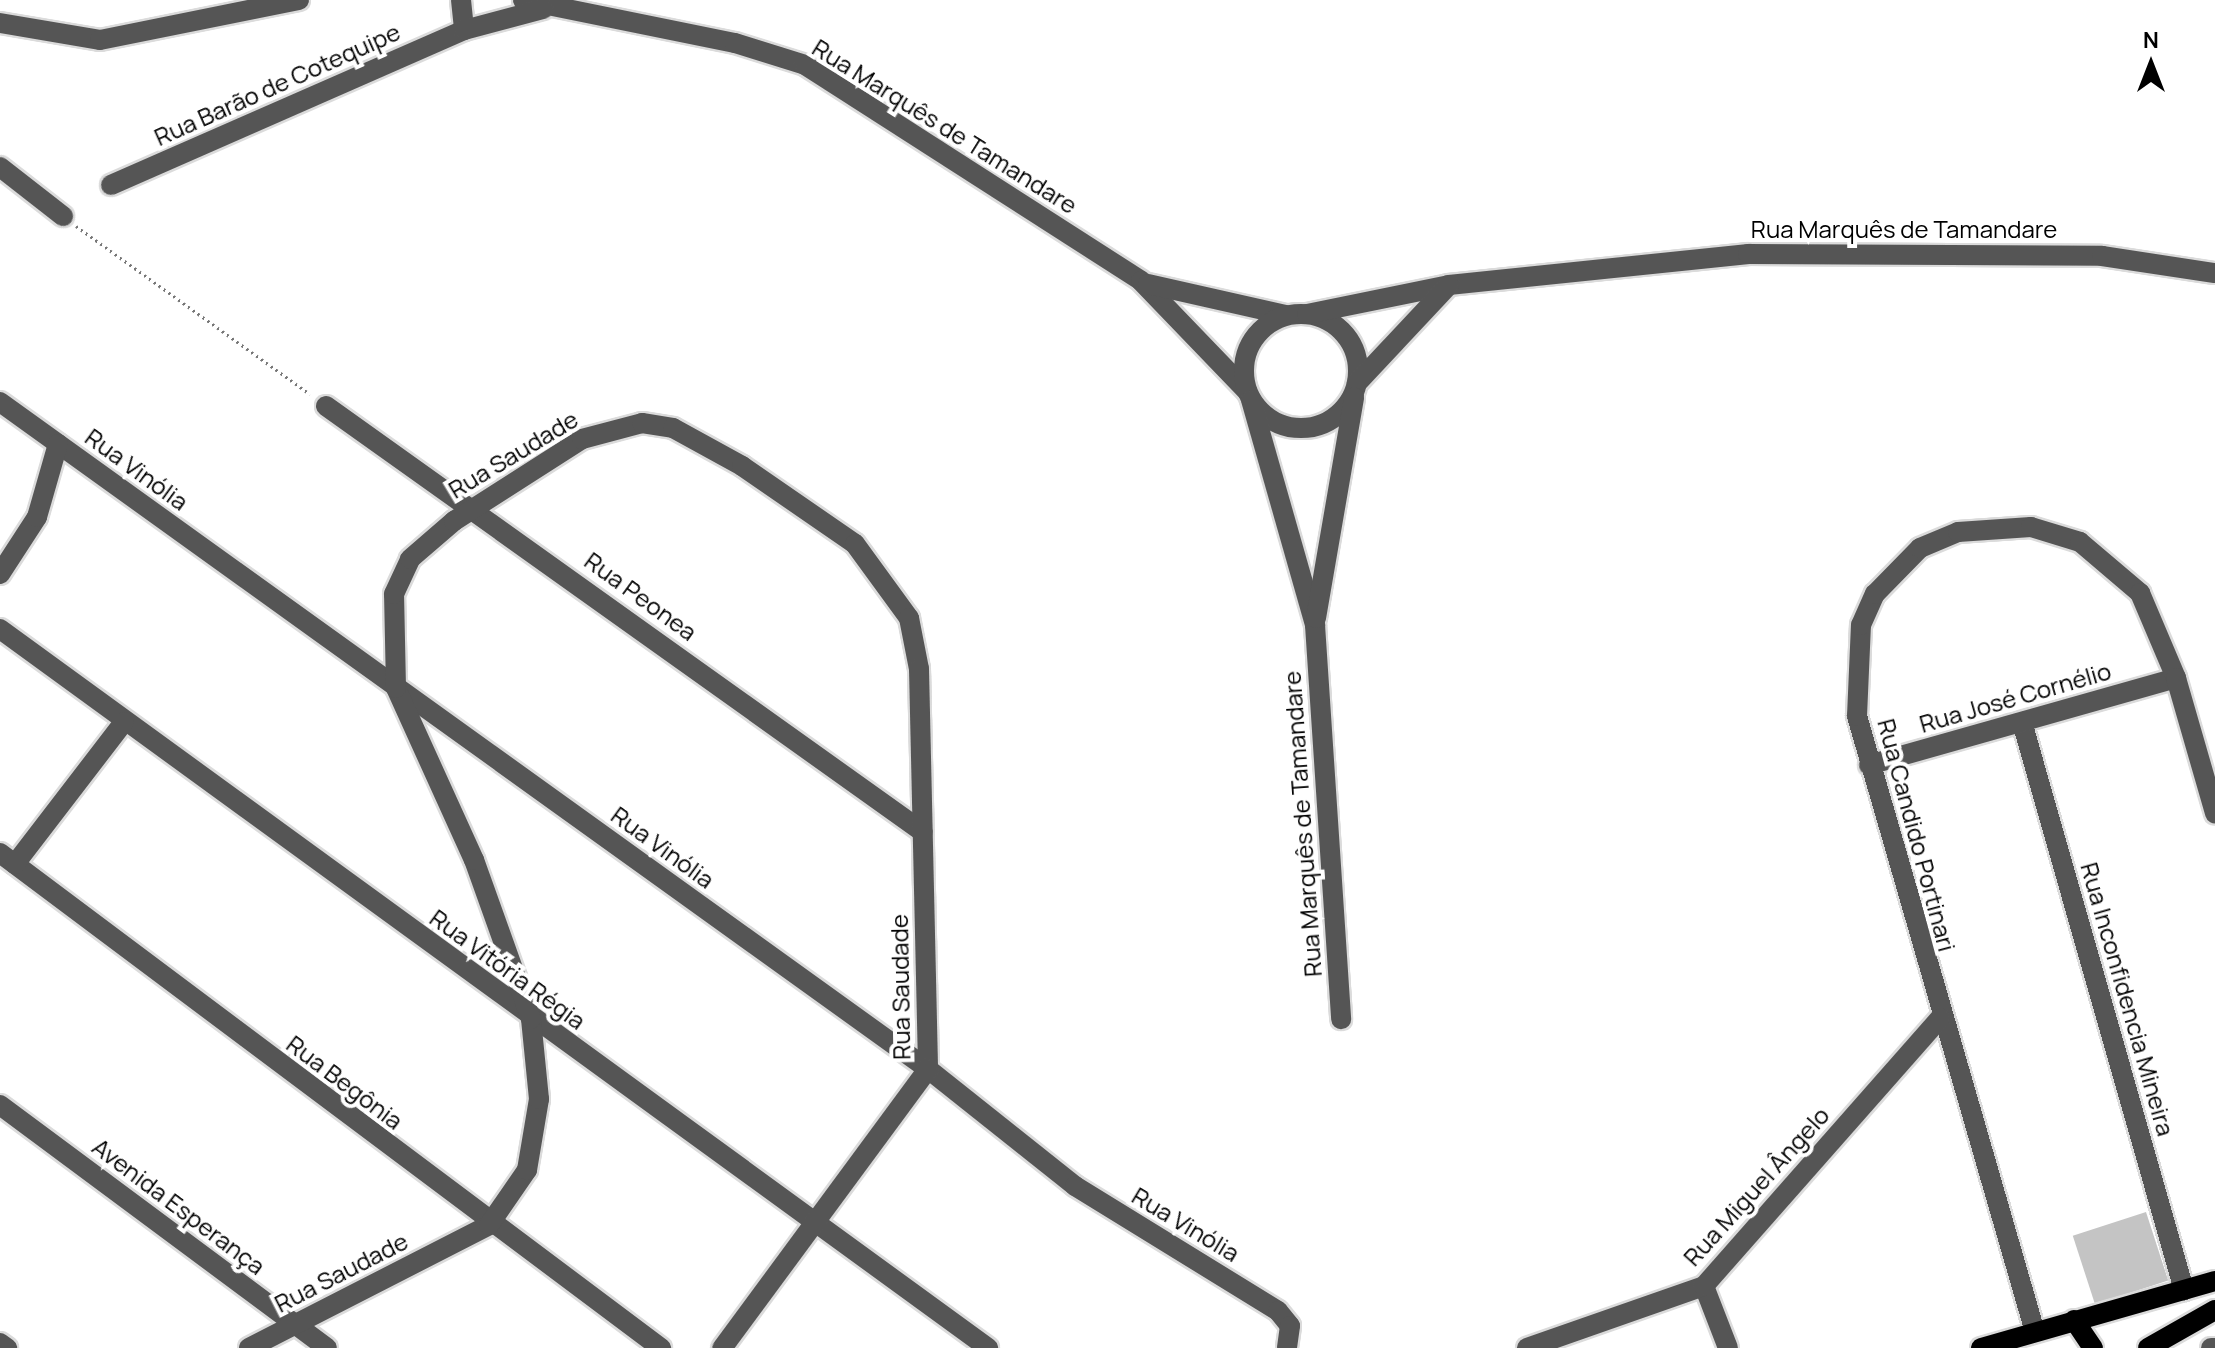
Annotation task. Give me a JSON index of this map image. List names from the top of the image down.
{
  "streets": {
    "street": [
      "Rua Barão de Cotequipe",
      "Rua Marquês de Tamandare",
      "Rua Saudade",
      "Rua Vinólia",
      "Rua Peonea",
      "Rua José Cornélio",
      "Rua Candido Portinari",
      "Rua Vitória Régia",
      "Rua Inconfidencia Mineira",
      "Rua Begônia",
      "Rua Miguel Ângelo",
      "Avenida Esperança"
    ]
  },
  "crossings": [
    ["Rua Barão de Cotequipe", "Rua Marquês de Tamandare"],
    ["Rua Saudade", "Rua Vinólia"],
    ["Rua Saudade", "Rua Peonea"],
    ["Rua Saudade", "Rua Vitória Régia"],
    ["Rua Saudade", "Rua Begônia"],
    ["Rua Saudade", "Avenida Esperança"],
    ["Rua José Cornélio", "Rua Candido Portinari"],
    ["Rua José Cornélio", "Rua Inconfidencia Mineira"],
    ["Rua Candido Portinari", "Rua Miguel Ângelo"]
  ],
  "north": "top"
}
